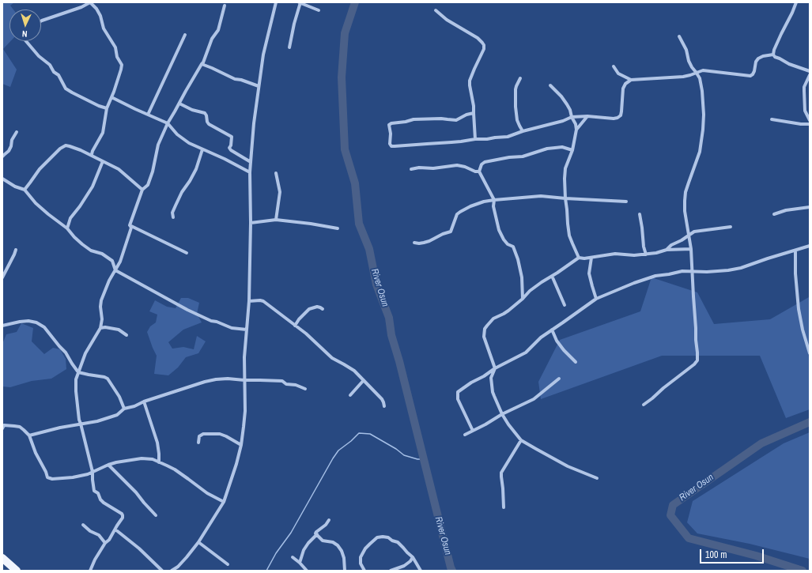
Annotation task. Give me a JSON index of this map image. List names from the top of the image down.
{
  "water": ["River Osun"],
  "scale_bar": "100 m",
  "north": "bottom"
}
